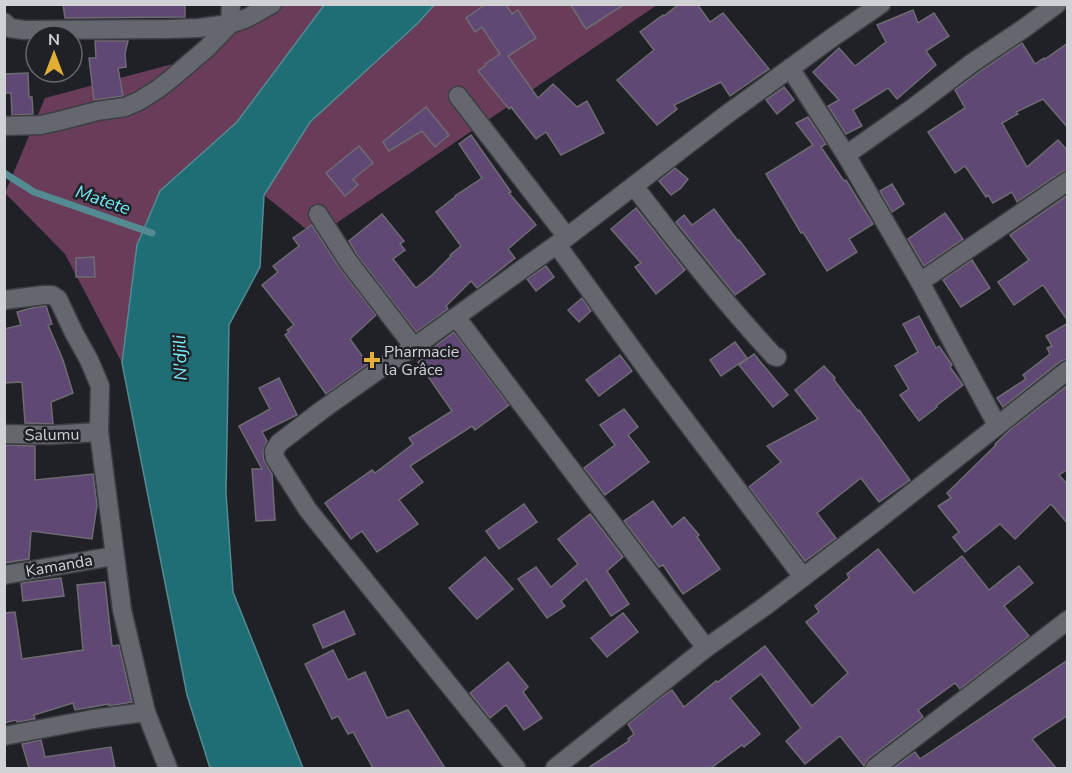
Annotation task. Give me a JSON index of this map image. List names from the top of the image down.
{
  "streets": {
    "street": ["Salumu", "Kamanda"]
  },
  "water": ["Matete", "N'djili"],
  "places": {
    "health": ["Pharmacie la Grâce"]
  },
  "north": "top"
}
